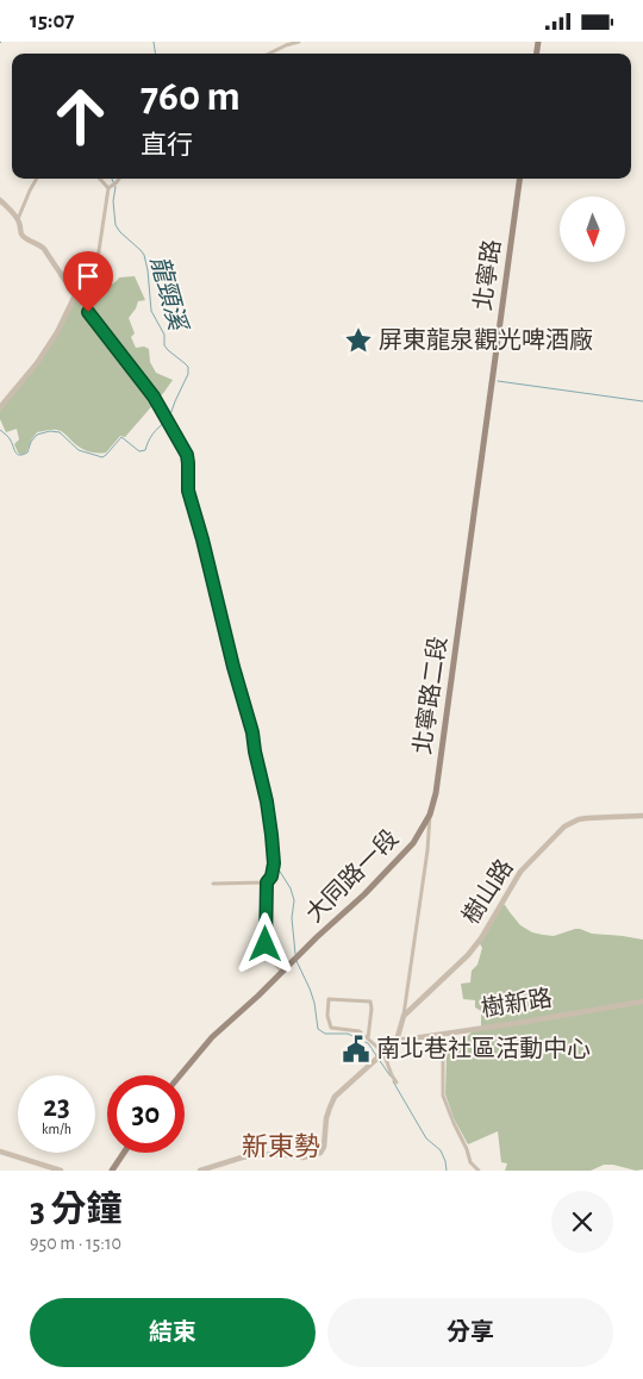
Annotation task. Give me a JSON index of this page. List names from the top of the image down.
{
  "streets": {
    "main road": ["北寧路", "北寧路二段", "大同路一段"],
    "street": ["樹山路", "樹新路"]
  },
  "crossings": [
    ["北寧路", "北寧路二段"],
    ["北寧路二段", "大同路一段"],
    ["北寧路二段", "樹山路"]
  ],
  "districts": ["新東勢"],
  "water": ["龍頸溪"],
  "places": {
    "place": ["屏東龍泉觀光啤酒廠"],
    "public building": ["南北巷社區活動中心"]
  },
  "north": "bottom",
  "page": {
    "status": "15:07",
    "turn": ["760 m", "直行"],
    "speed": "23 km/h",
    "limit": "30",
    "heading": ["3 分鐘", "950 m · 15:10"],
    "buttons": ["結束", "分享"]
  }
}
